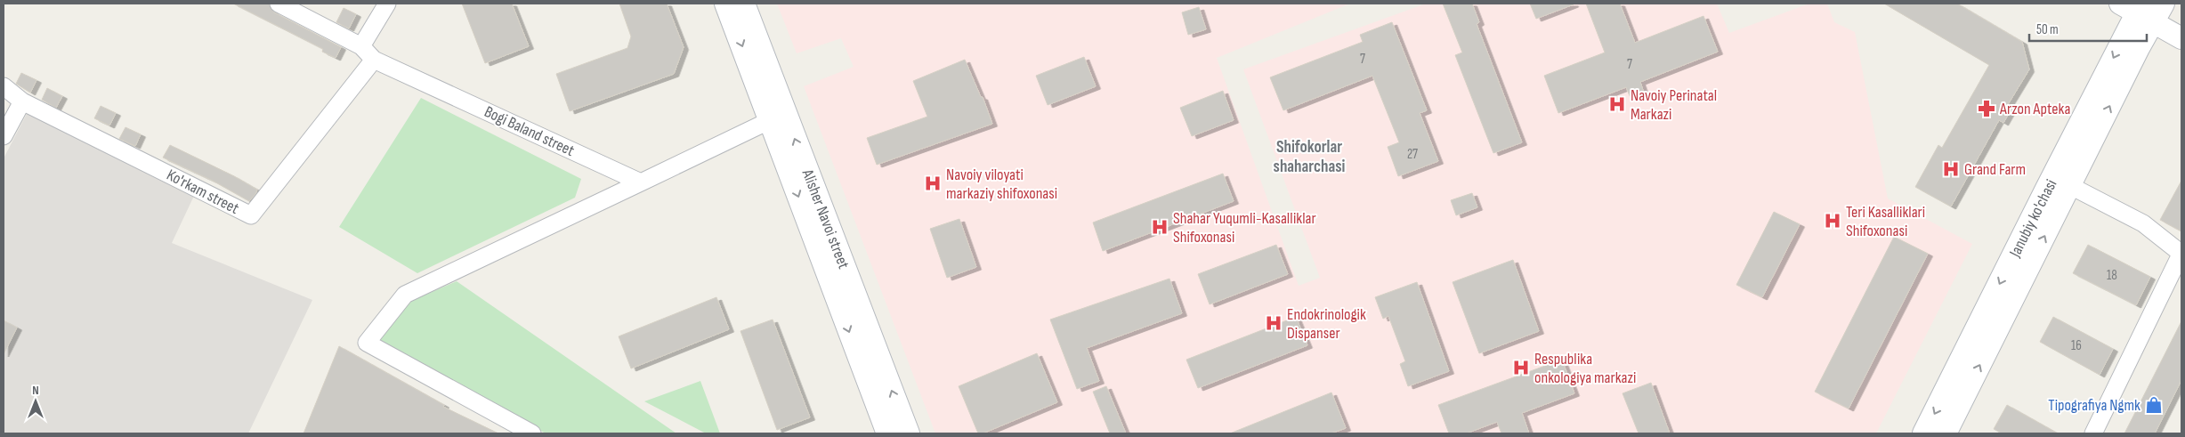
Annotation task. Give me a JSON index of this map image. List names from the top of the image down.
{
  "streets": {
    "main road": ["Janubiy ko'chasi", "Alisher Navoi street"],
    "street": ["Bogi Baland street", "Ko'rkam street"]
  },
  "crossings": [
    ["Bogi Baland street", "Ko'rkam street"]
  ],
  "districts": ["Shifokorlar shaharchasi"],
  "places": {
    "hospital": [
      "Navoiy Perinatal Markazi",
      "Grand Farm",
      "Navoiy viloyati markaziy shifoxonasi",
      "Teri Kasalliklari Shifoxonasi",
      "Shahar Yuqumli-Kasalliklar Shifoxonasi",
      "Endokrinologik Dispanser",
      "Respublika onkologiya markazi"
    ],
    "pharmacy": ["Arzon Apteka"],
    "shop": ["Tipografiya Ngmk"]
  },
  "house_numbers": [
    "7",
    "7",
    "27",
    "18",
    "16"
  ],
  "scale_bar": "50 m",
  "north": "top"
}
